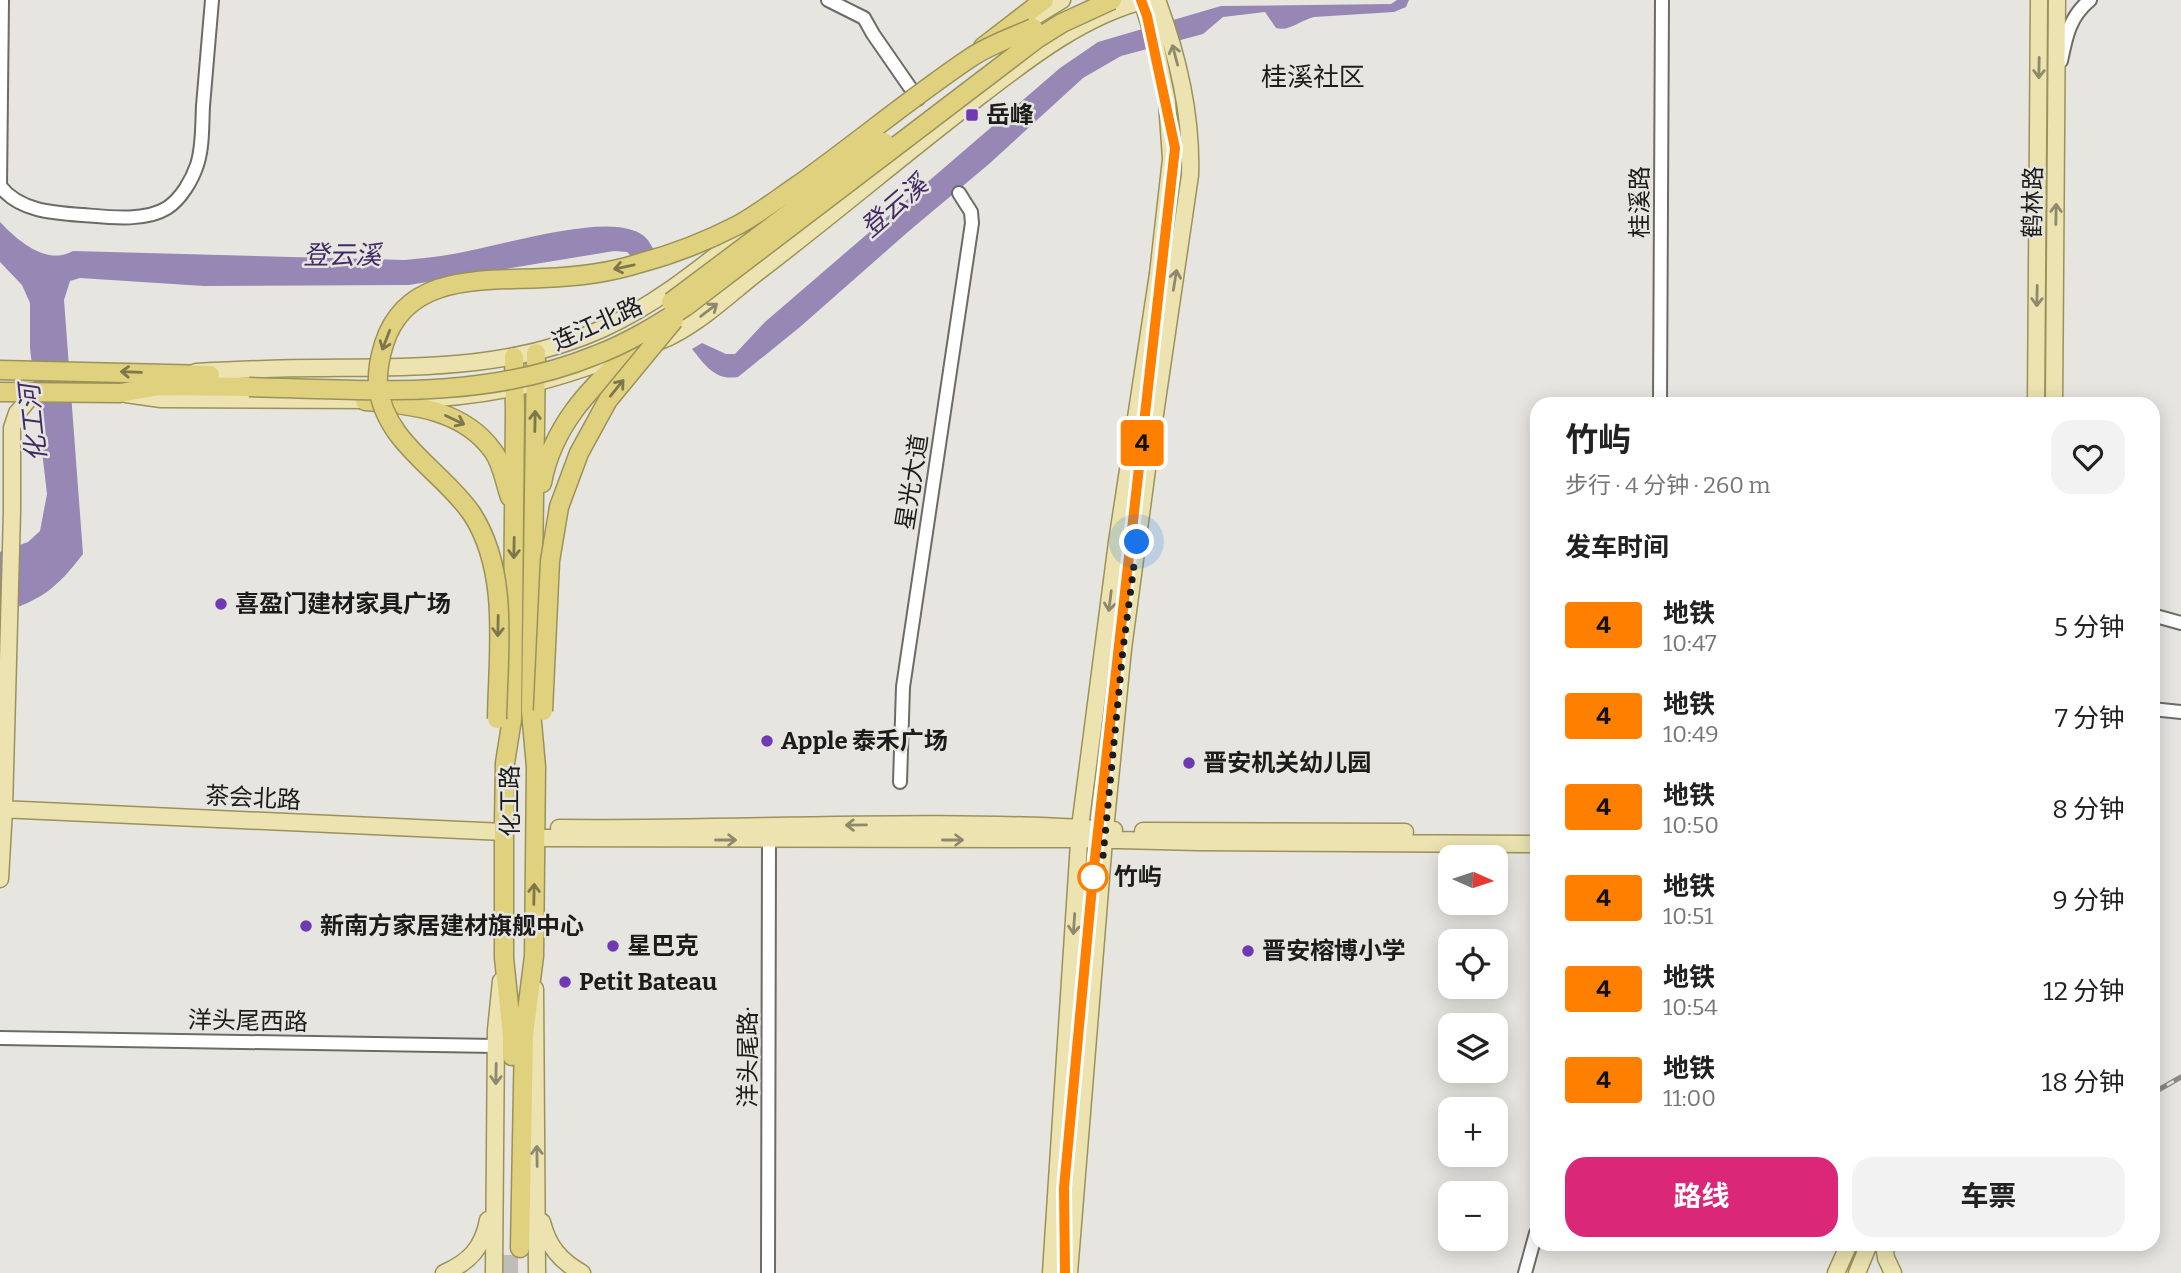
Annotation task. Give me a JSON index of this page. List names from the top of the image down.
{
  "streets": {
    "highway": ["连江北路", "化工路"],
    "main road": ["鹤林路", "茶会北路"],
    "street": [
      "桂溪路",
      "星光大道",
      "洋头尾西路",
      "洋头尾路·"
    ]
  },
  "crossings": [
    ["茶会北路", "化工路"]
  ],
  "districts": ["桂溪社区"],
  "water": ["登云溪", "化工河"],
  "places": {
    "transit": ["岳峰"],
    "other": [
      "喜盈门建材家具广场",
      "Apple 泰禾广场",
      "晋安机关幼儿园",
      "竹屿",
      "新南方家居建材旗舰中心",
      "星巴克",
      "晋安榕博小学",
      "Petit Bateau"
    ]
  },
  "lines": ["metro line 4"],
  "north": "right",
  "page": {
    "on_map": "4",
    "heading": [
      ["竹屿", "步行 · 4 分钟 · 260 m"],
      "发车时间"
    ],
    "list": [
      {
        "mark": "4",
        "name": "地铁",
        "note": "10:47",
        "value": "5 分钟"
      },
      {
        "mark": "4",
        "name": "地铁",
        "note": "10:49",
        "value": "7 分钟"
      },
      {
        "mark": "4",
        "name": "地铁",
        "note": "10:50",
        "value": "8 分钟"
      },
      {
        "mark": "4",
        "name": "地铁",
        "note": "10:51",
        "value": "9 分钟"
      },
      {
        "mark": "4",
        "name": "地铁",
        "note": "10:54",
        "value": "12 分钟"
      },
      {
        "mark": "4",
        "name": "地铁",
        "note": "11:00",
        "value": "18 分钟"
      }
    ],
    "map_buttons": ["+", "−"],
    "buttons": ["路线", "车票"]
  }
}
